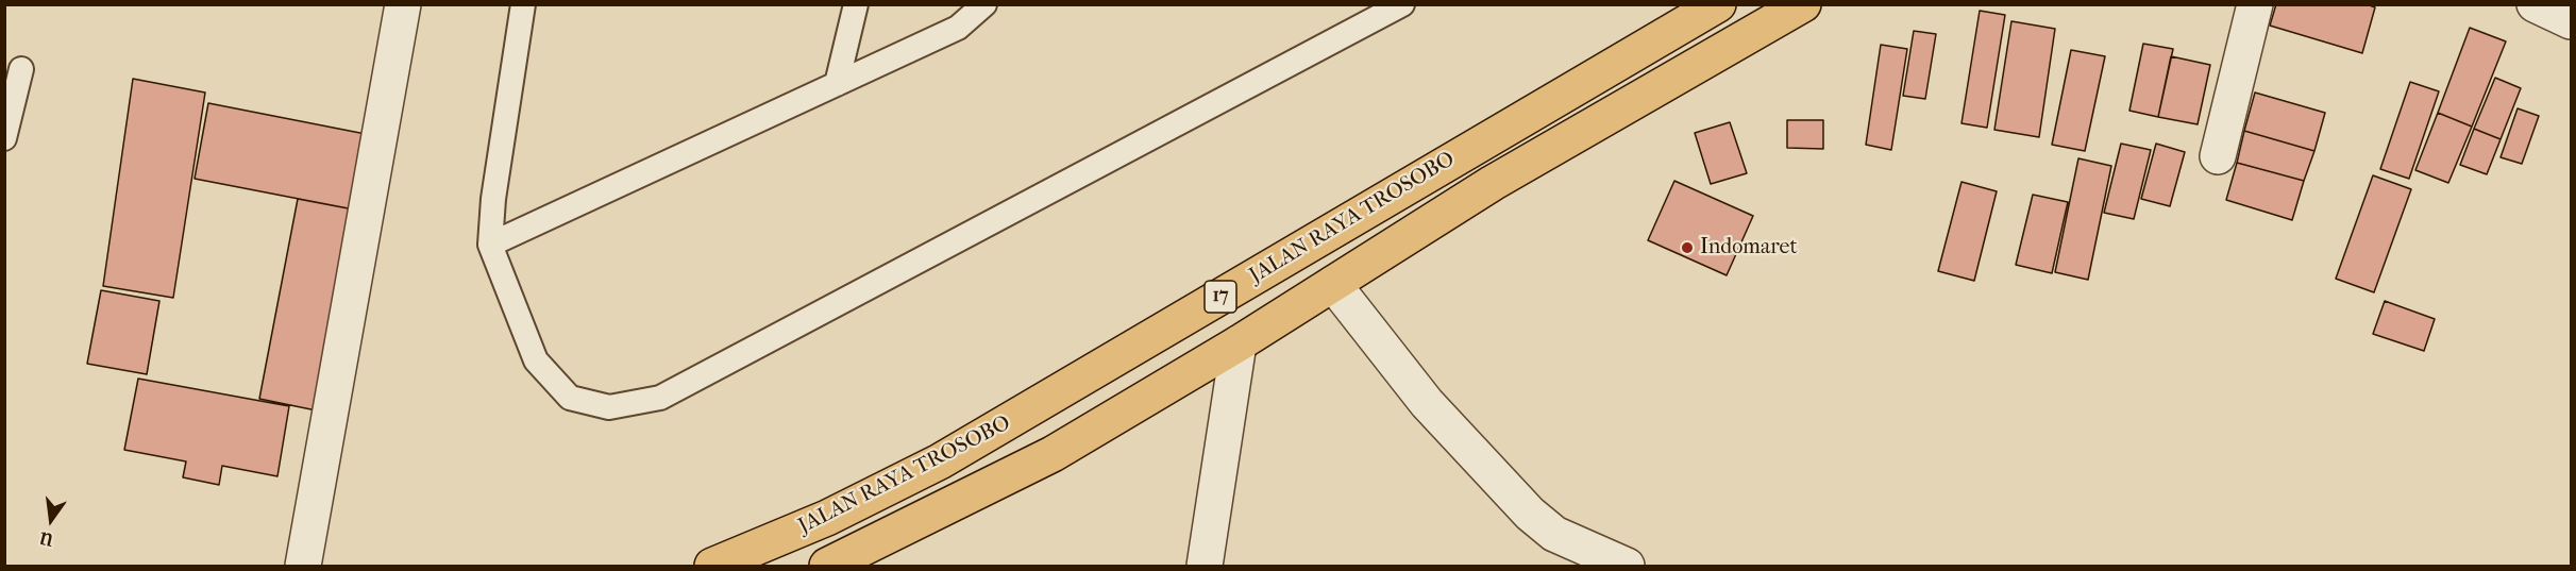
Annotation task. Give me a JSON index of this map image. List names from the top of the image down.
{
  "streets": {
    "highway": ["JALAN RAYA TROSOBO", "17"]
  },
  "places": ["Indomaret"],
  "north": "bottom"
}
